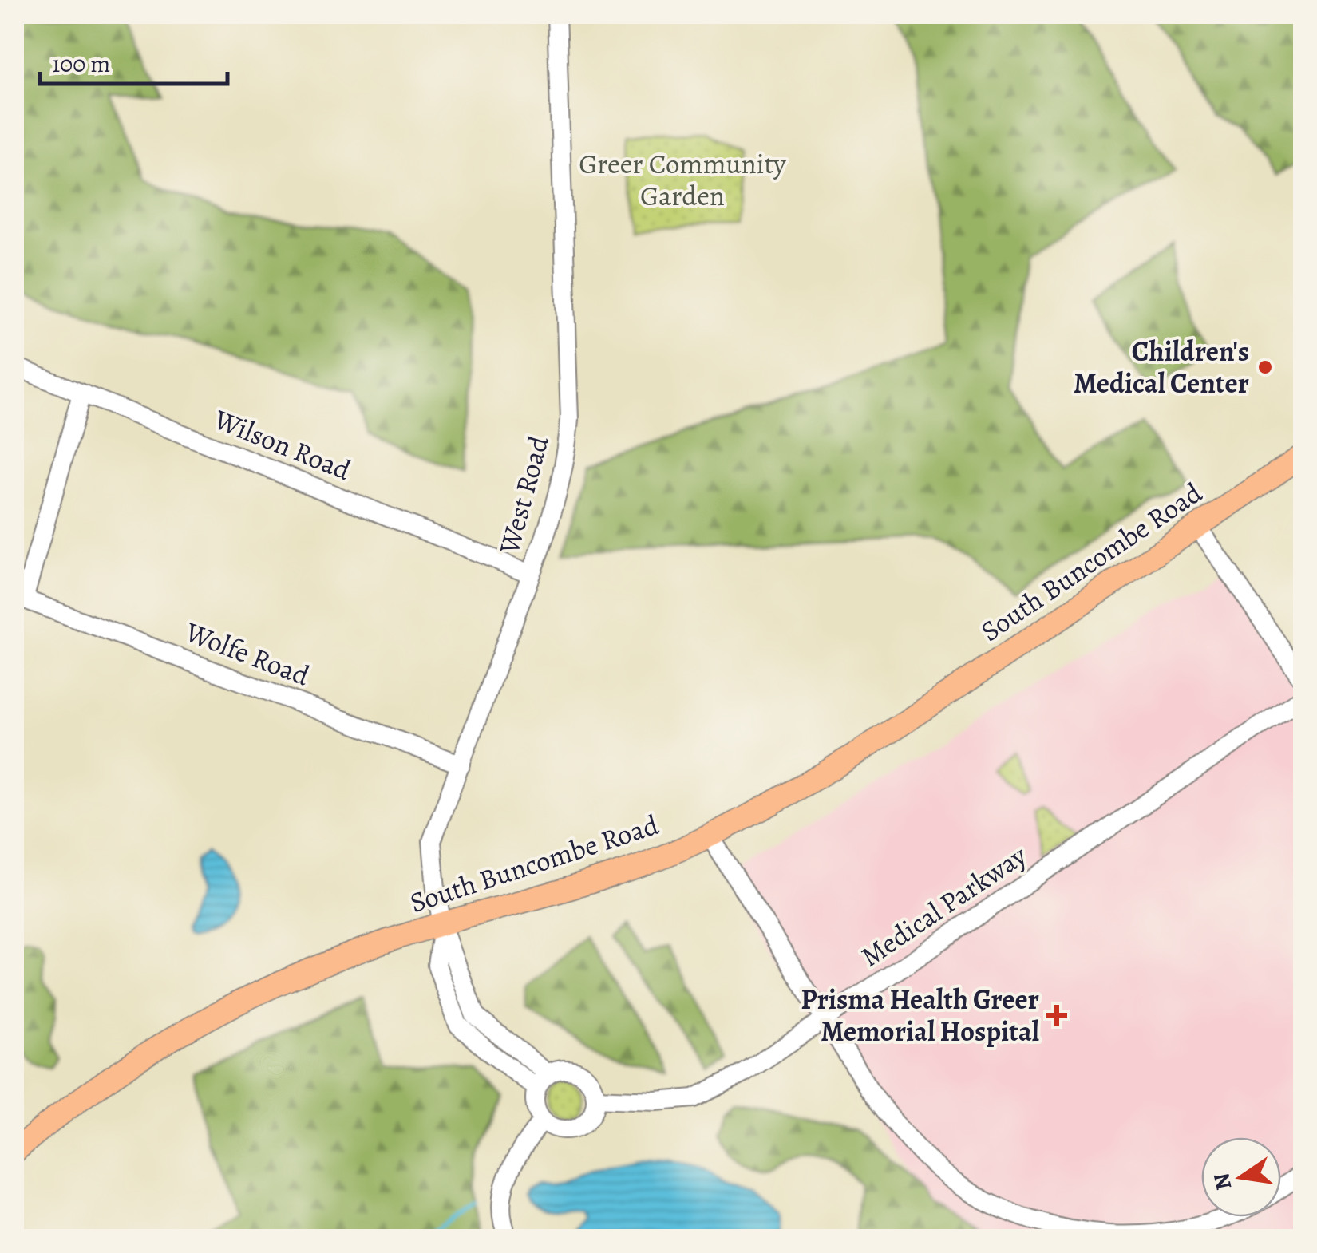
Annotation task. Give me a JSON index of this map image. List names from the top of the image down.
{
  "streets": {
    "main road": ["South Buncombe Road"],
    "street": [
      "Wilson Road",
      "West Road",
      "Wolfe Road",
      "Medical Parkway"
    ]
  },
  "crossings": [
    ["Wilson Road", "West Road"],
    ["West Road", "South Buncombe Road"],
    ["West Road", "Wolfe Road"]
  ],
  "parks": ["Greer Community Garden"],
  "places": {
    "other": ["Children's Medical Center"],
    "health": ["Prisma Health Greer Memorial Hospital"]
  },
  "scale_bar": "100 m",
  "north": "left"
}
